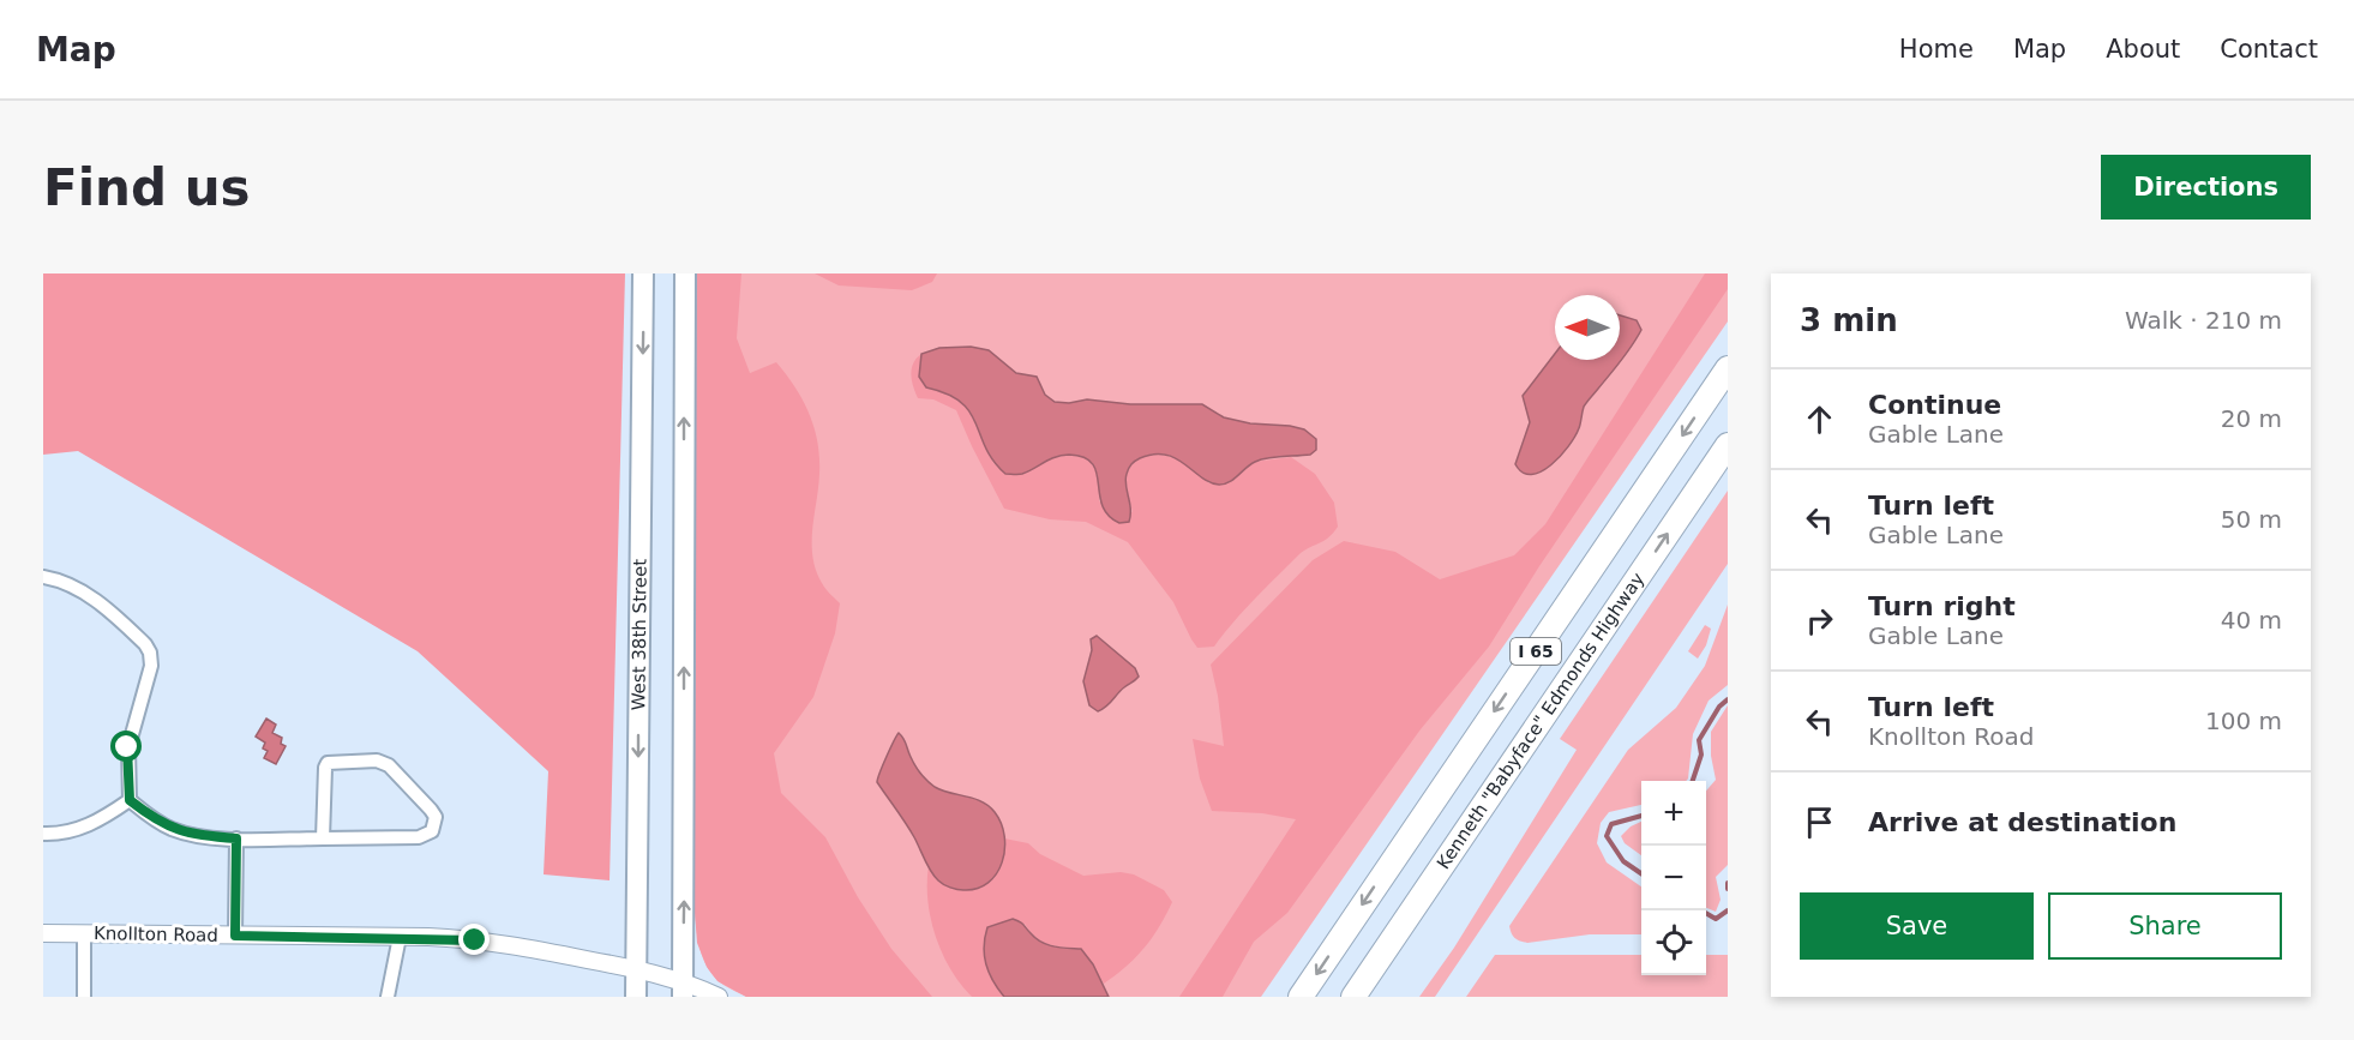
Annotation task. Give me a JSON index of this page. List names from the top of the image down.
{
  "streets": {
    "highway": ["I 65", "Kenneth \"Babyface\" Edmonds Highway"],
    "main road": ["West 38th Street"],
    "street": ["Knollton Road"]
  },
  "crossings": [
    ["West 38th Street", "Knollton Road"]
  ],
  "north": "left",
  "page": {
    "header": "Map",
    "nav": [
      "Home",
      "Map",
      "About",
      "Contact"
    ],
    "buttons": [
      "Directions",
      ["Save", "Share"]
    ],
    "title": "Find us",
    "heading": ["3 min", "Walk · 210 m"],
    "list": [
      ["Continue", "Gable Lane", "20 m"],
      ["Turn left", "Gable Lane", "50 m"],
      ["Turn right", "Gable Lane", "40 m"],
      ["Turn left", "Knollton Road", "100 m"],
      "Arrive at destination"
    ],
    "map_buttons": ["+", "−"]
  }
}
